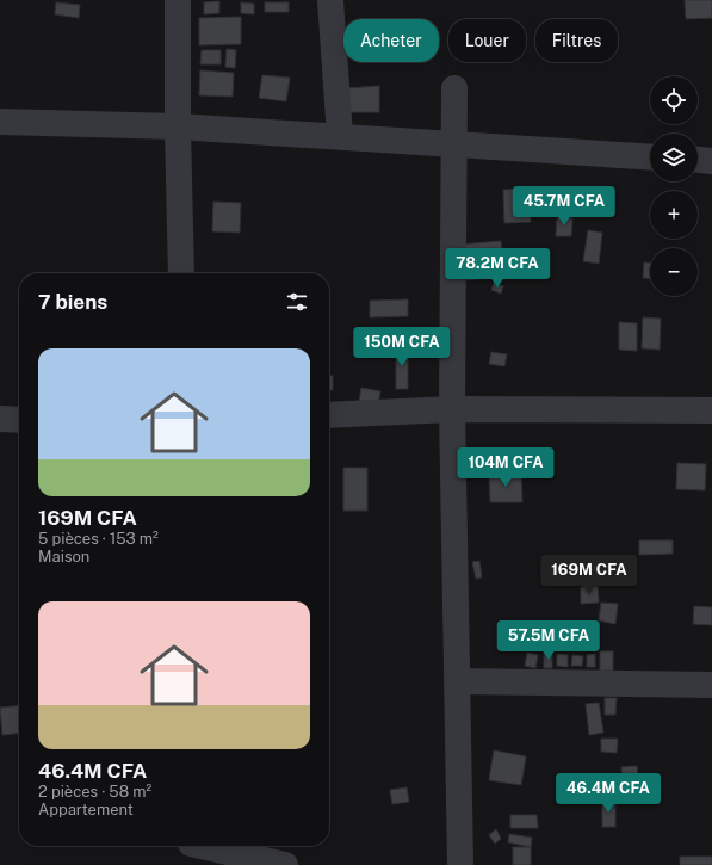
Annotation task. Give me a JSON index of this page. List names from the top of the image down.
{
  "page": {
    "chip": ["Acheter", "Louer", "Filtres"],
    "map_buttons": ["+", "−"],
    "price": [
      "45.7M CFA",
      "78.2M CFA",
      "150M CFA",
      "104M CFA",
      "169M CFA",
      "57.5M CFA",
      "46.4M CFA"
    ],
    "heading": "7 biens",
    "list": [
      {
        "name": "169M CFA",
        "note": "5 pièces · 153 m² · Maison"
      },
      {
        "name": "46.4M CFA",
        "note": "2 pièces · 58 m² · Appartement"
      }
    ]
  }
}
